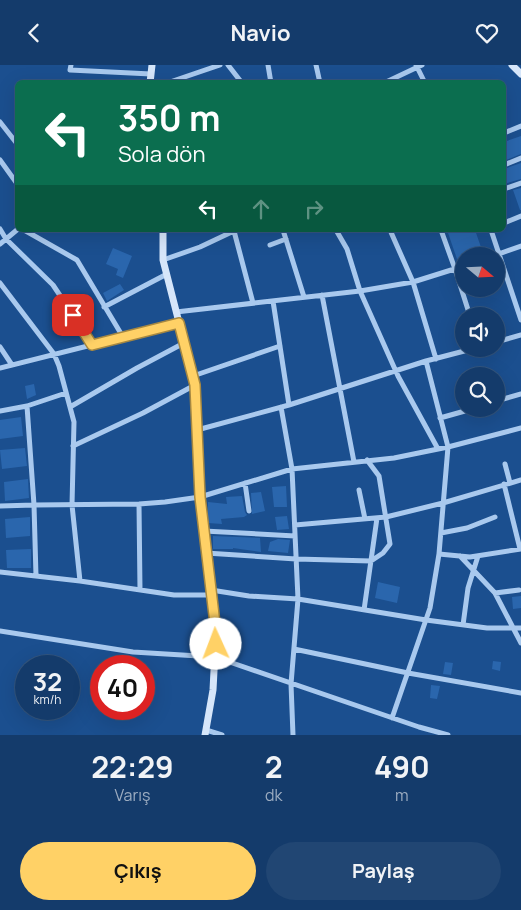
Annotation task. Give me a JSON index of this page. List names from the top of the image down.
{
  "north": "right",
  "page": {
    "header": "Navio",
    "turn": ["350 m", "Sola dön"],
    "speed": "32 km/h",
    "limit": "40",
    "eta": [
      "22:29",
      "Varış",
      "2",
      "dk",
      "490",
      "m"
    ],
    "buttons": ["Çıkış", "Paylaş"]
  }
}
